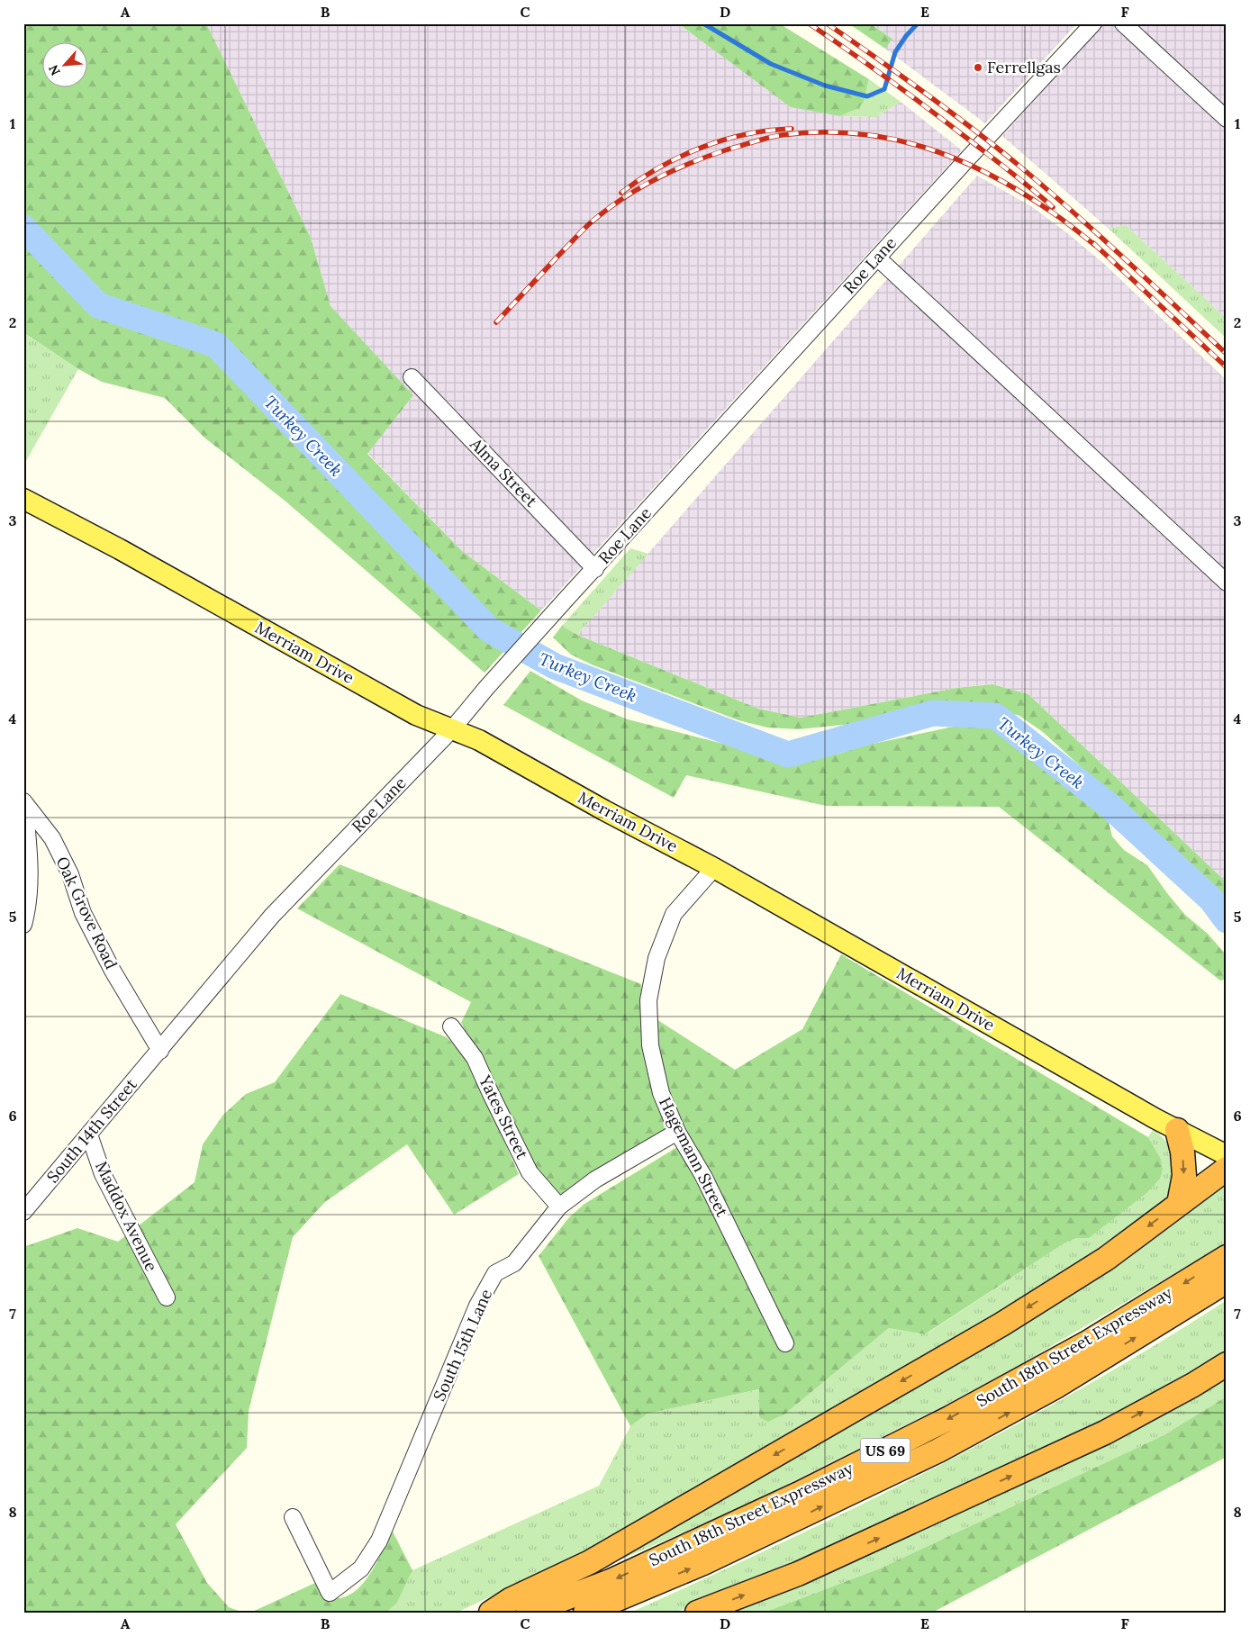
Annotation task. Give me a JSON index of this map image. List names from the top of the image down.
{
  "streets": {
    "highway": ["South 18th Street Expressway", "US 69"],
    "main road": ["Merriam Drive"],
    "street": [
      "Roe Lane",
      "Alma Street",
      "Oak Grove Road",
      "Yates Street",
      "South 14th Street",
      "Hagemann Street",
      "Maddox Avenue",
      "South 15th Lane"
    ]
  },
  "crossings": [
    ["Roe Lane", "Alma Street"],
    ["Roe Lane", "Merriam Drive"],
    ["Roe Lane", "Oak Grove Road"],
    ["Roe Lane", "South 14th Street"],
    ["Merriam Drive", "Hagemann Street"],
    ["Oak Grove Road", "South 14th Street"],
    ["Yates Street", "South 15th Lane"],
    ["South 14th Street", "Maddox Avenue"],
    ["Hagemann Street", "South 15th Lane"]
  ],
  "water": ["Turkey Creek"],
  "places": ["Ferrellgas"],
  "north": "bottom left",
  "grid": {
    "columns": [
      "A",
      "B",
      "C",
      "D",
      "E",
      "F"
    ],
    "rows": [
      "1",
      "2",
      "3",
      "4",
      "5",
      "6",
      "7",
      "8"
    ]
  }
}
